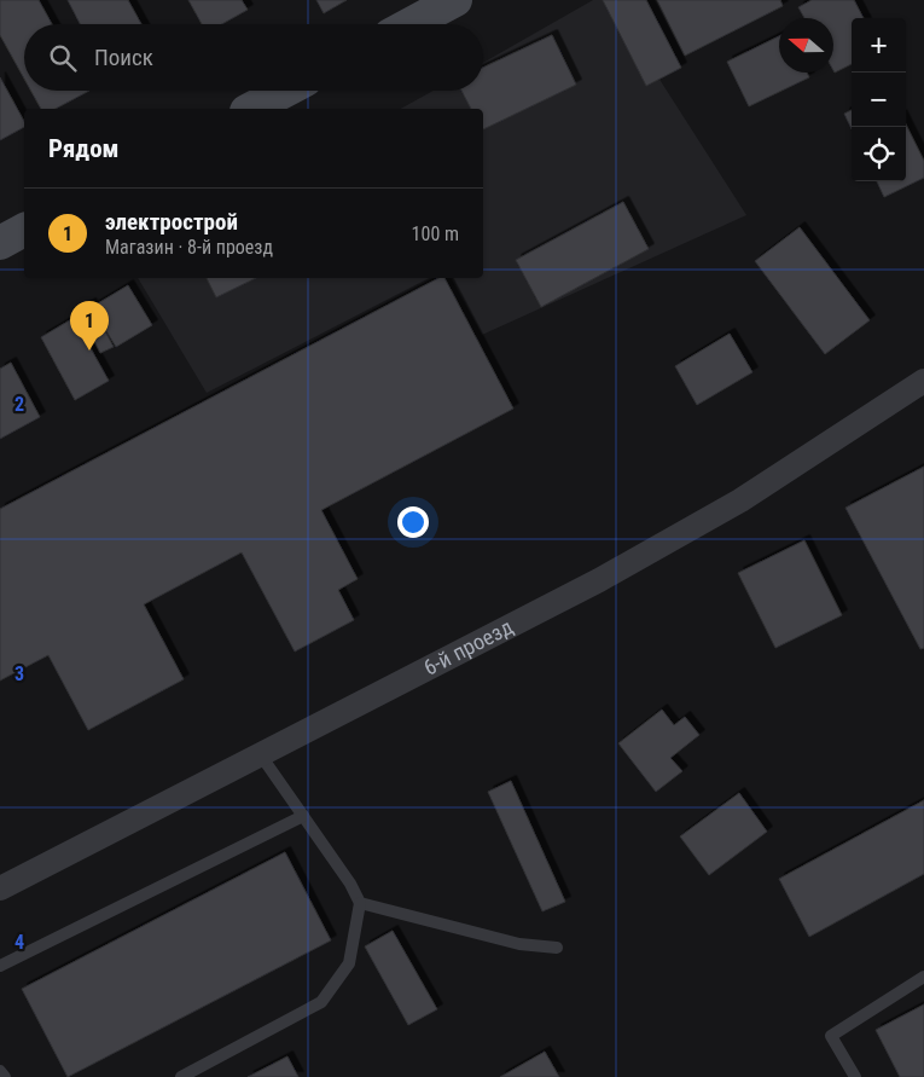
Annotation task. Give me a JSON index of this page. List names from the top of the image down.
{
  "streets": {
    "street": ["6-й проезд"]
  },
  "north": "left",
  "page": {
    "map_buttons": ["+", "−"],
    "search": "Поиск",
    "heading": "Рядом",
    "list": [
      {
        "mark": "1",
        "name": "электрострой",
        "note": "Магазин · 8-й проезд",
        "value": "100 m"
      }
    ],
    "pins": "1"
  },
  "grid": {
    "rows": ["2", "3", "4"]
  }
}
